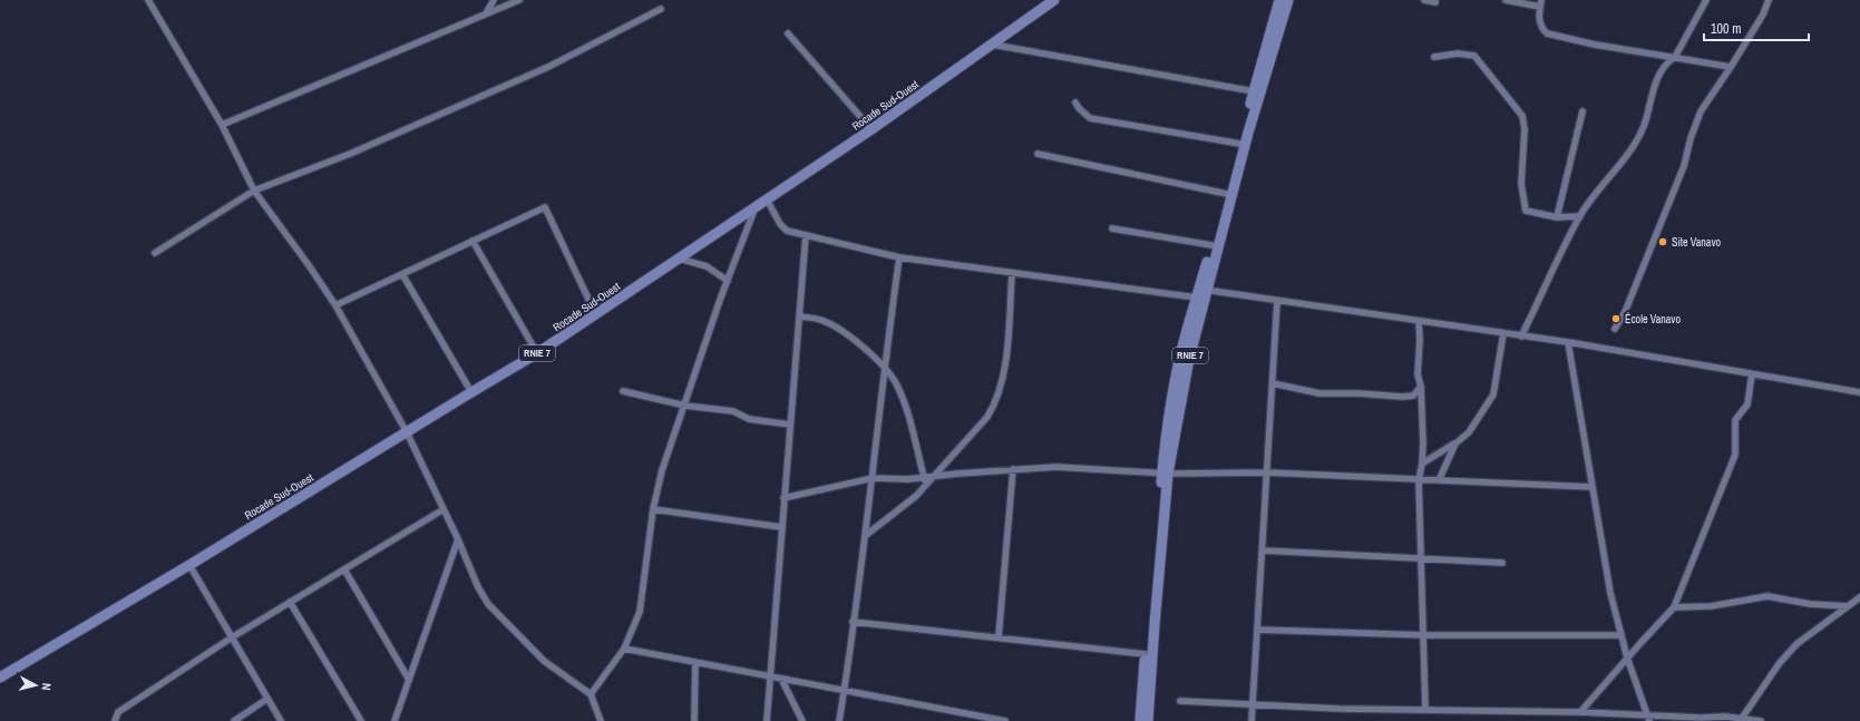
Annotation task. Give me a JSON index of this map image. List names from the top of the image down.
{
  "streets": {
    "main road": ["Rocade Sud-Ouest", "RNIE 7"]
  },
  "places": ["Site Vanavo", "École Vanavo"],
  "scale_bar": "100 m",
  "north": "right"
}
